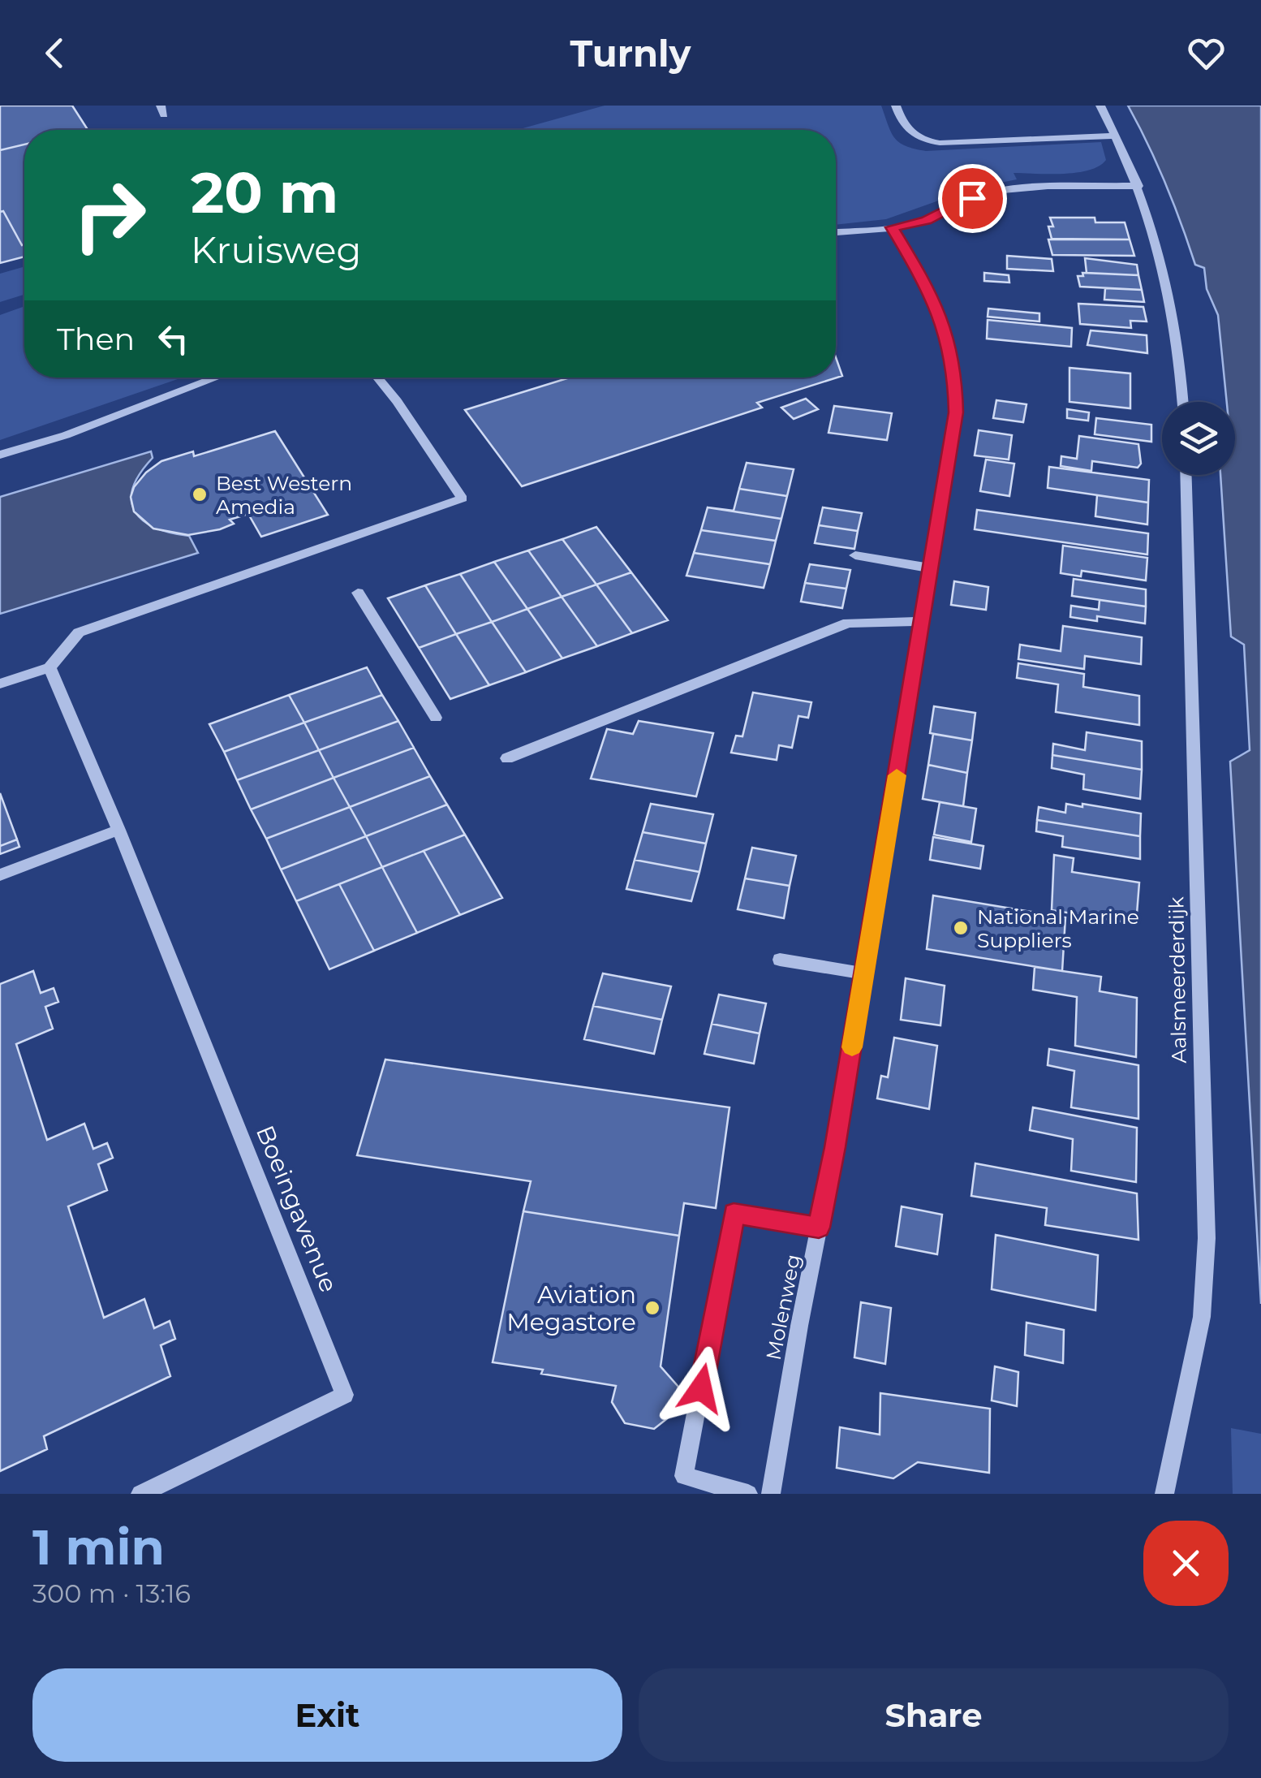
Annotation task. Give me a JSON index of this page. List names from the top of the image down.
{
  "streets": {
    "street": ["Aalsmeerderdijk", "Boeingavenue", "Molenweg"]
  },
  "places": ["Best Western Amedia", "National Marine Suppliers", "Aviation Megastore"],
  "page": {
    "header": "Turnly",
    "turn": ["20 m", "Kruisweg"],
    "then": "Then",
    "heading": ["1 min", "300 m · 13:16"],
    "buttons": ["Exit", "Share"]
  }
}
